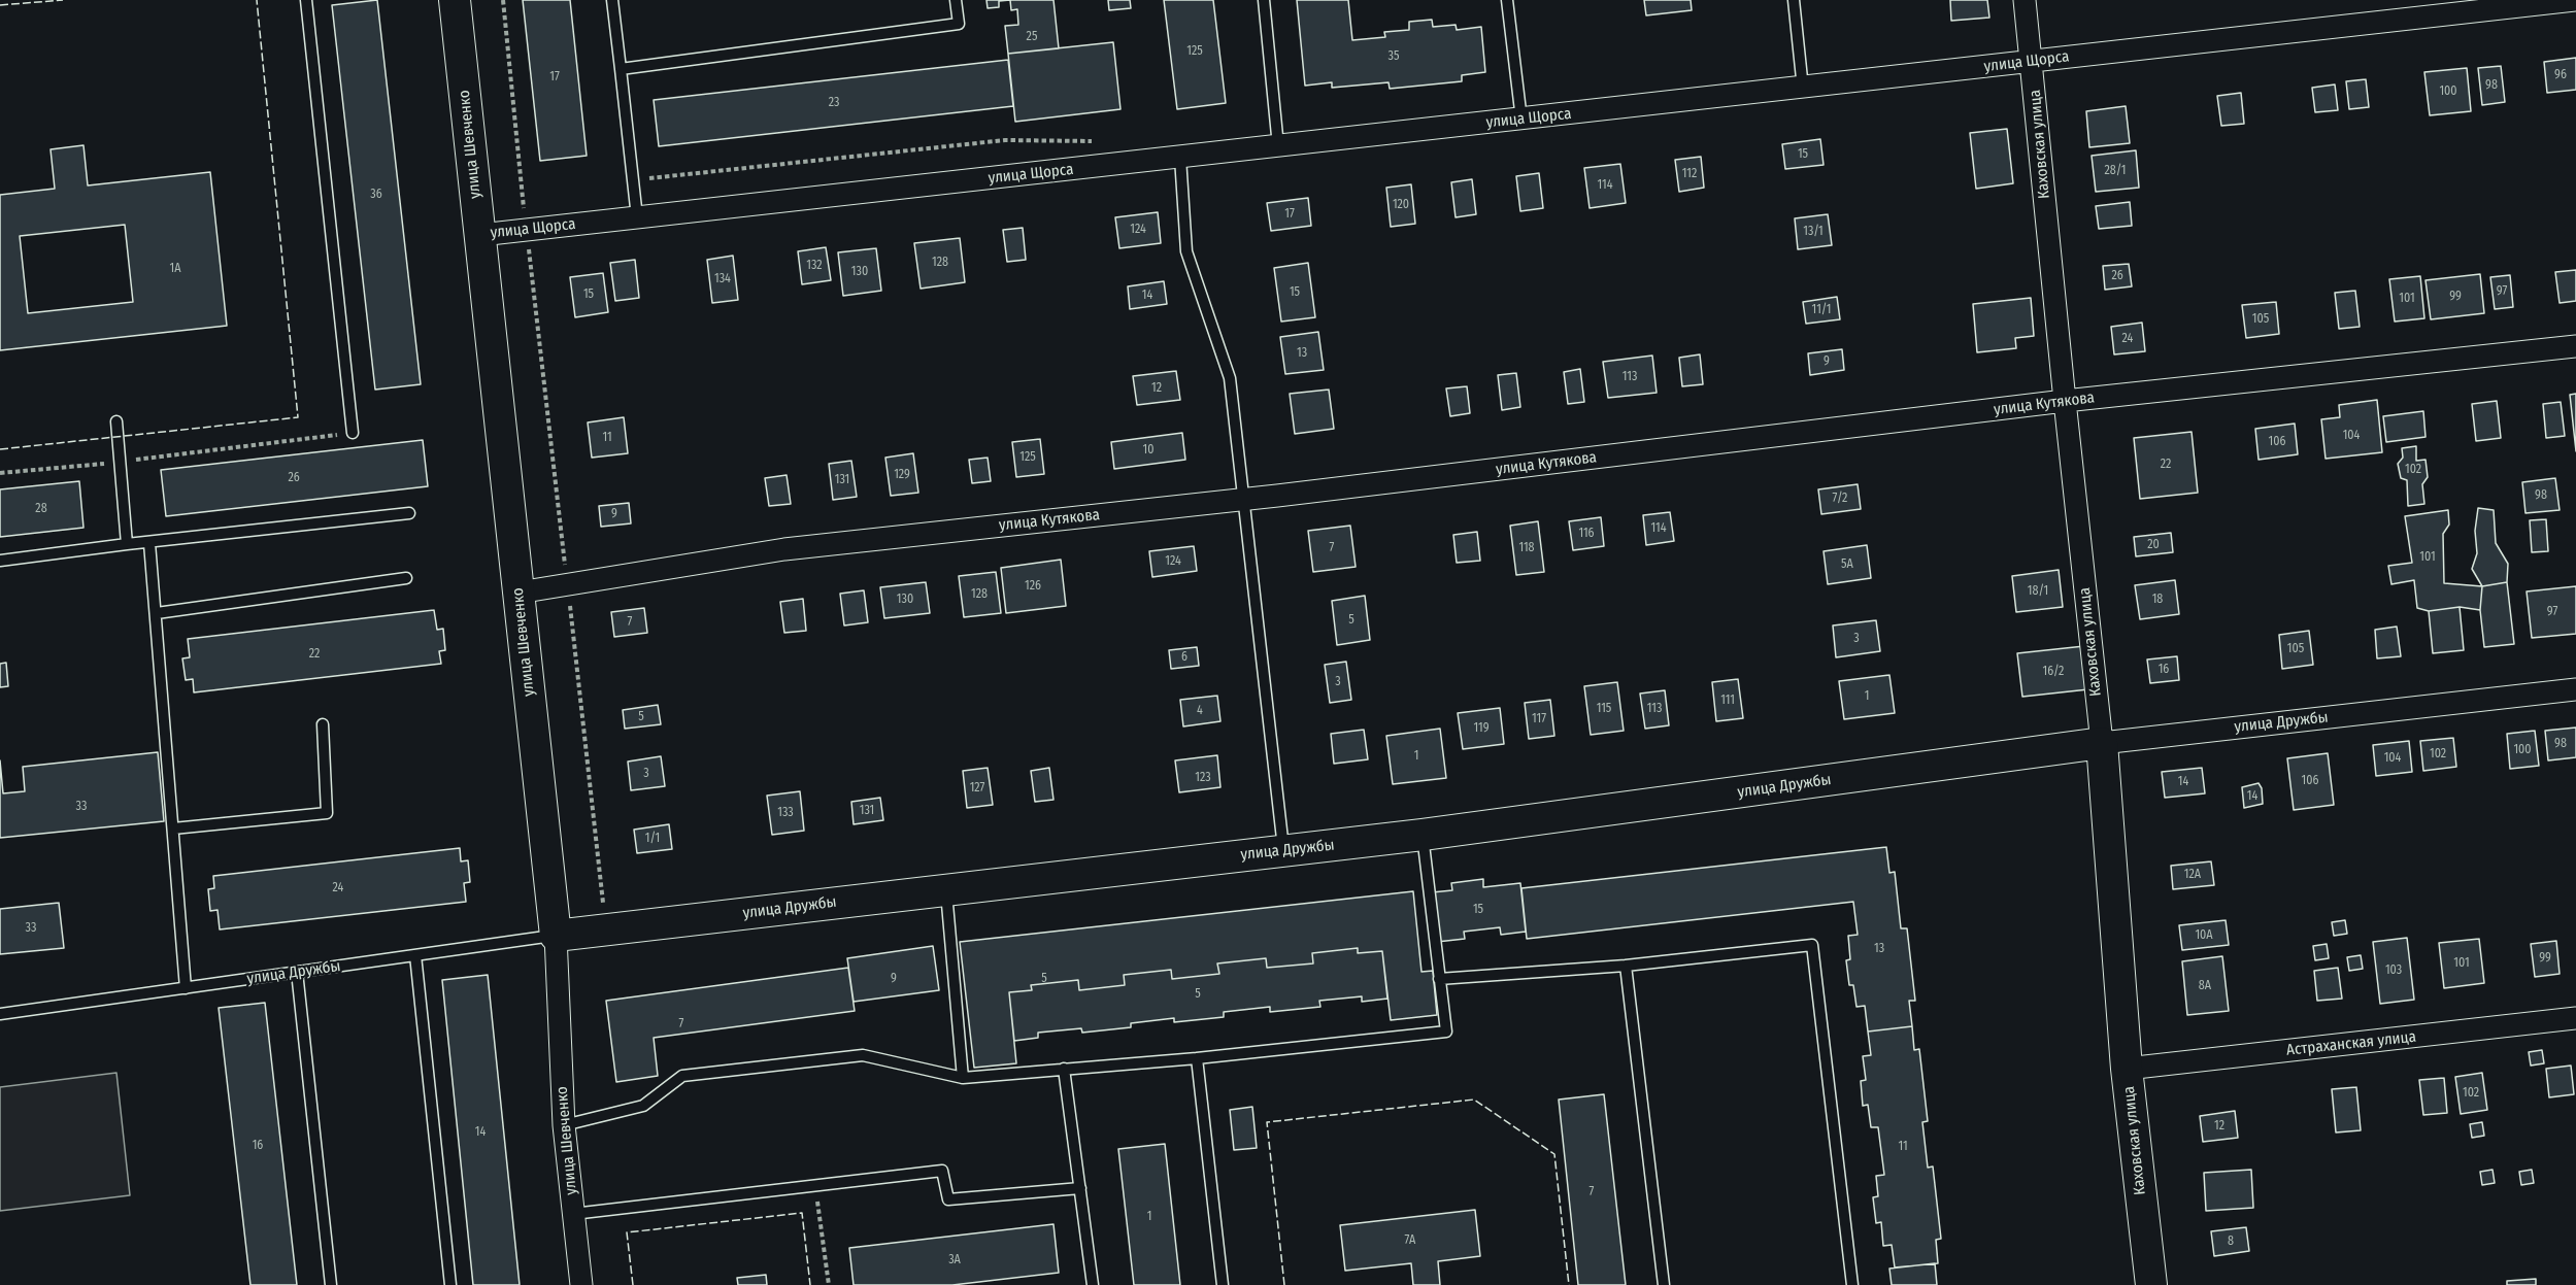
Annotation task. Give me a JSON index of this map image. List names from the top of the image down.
{
  "streets": {
    "street": [
      "улица Щорса",
      "улица Шевченко",
      "Каховская улица",
      "улица Кутякова",
      "улица Дружбы",
      "Астраханская улица"
    ]
  },
  "crossings": [
    ["улица Щорса", "улица Шевченко"],
    ["улица Щорса", "Каховская улица"],
    ["улица Шевченко", "улица Кутякова"],
    ["улица Шевченко", "улица Дружбы"],
    ["Каховская улица", "улица Кутякова"],
    ["Каховская улица", "улица Дружбы"],
    ["Каховская улица", "Астраханская улица"]
  ],
  "house_numbers": [
    "25",
    "125",
    "35",
    "96",
    "17",
    "98",
    "100",
    "23",
    "15",
    "28/1",
    "112",
    "114",
    "36",
    "120",
    "17",
    "124",
    "13/1",
    "128",
    "132",
    "1А",
    "130",
    "26",
    "134",
    "97",
    "15",
    "15",
    "14",
    "99",
    "101",
    "11/1",
    "105",
    "24",
    "13",
    "9",
    "113",
    "12",
    "104",
    "11",
    "106",
    "10",
    "125",
    "22",
    "102",
    "129",
    "26",
    "131",
    "98",
    "7/2",
    "28",
    "9",
    "114",
    "116",
    "20",
    "7",
    "118",
    "101",
    "124",
    "5А",
    "126",
    "18/1",
    "128",
    "130",
    "18",
    "97",
    "5",
    "7",
    "3",
    "105",
    "22",
    "6",
    "16",
    "16/2",
    "3",
    "1",
    "111",
    "115",
    "113",
    "4",
    "5",
    "117",
    "119",
    "98",
    "100",
    "102",
    "1",
    "104",
    "3",
    "123",
    "106",
    "14",
    "127",
    "14",
    "33",
    "131",
    "133",
    "1/1",
    "12А",
    "24",
    "15",
    "33",
    "10А",
    "13",
    "99",
    "101",
    "103",
    "9",
    "5",
    "8А",
    "5",
    "7",
    "102",
    "12",
    "14",
    "16",
    "11",
    "7",
    "1",
    "7А",
    "8",
    "3А"
  ]
}
